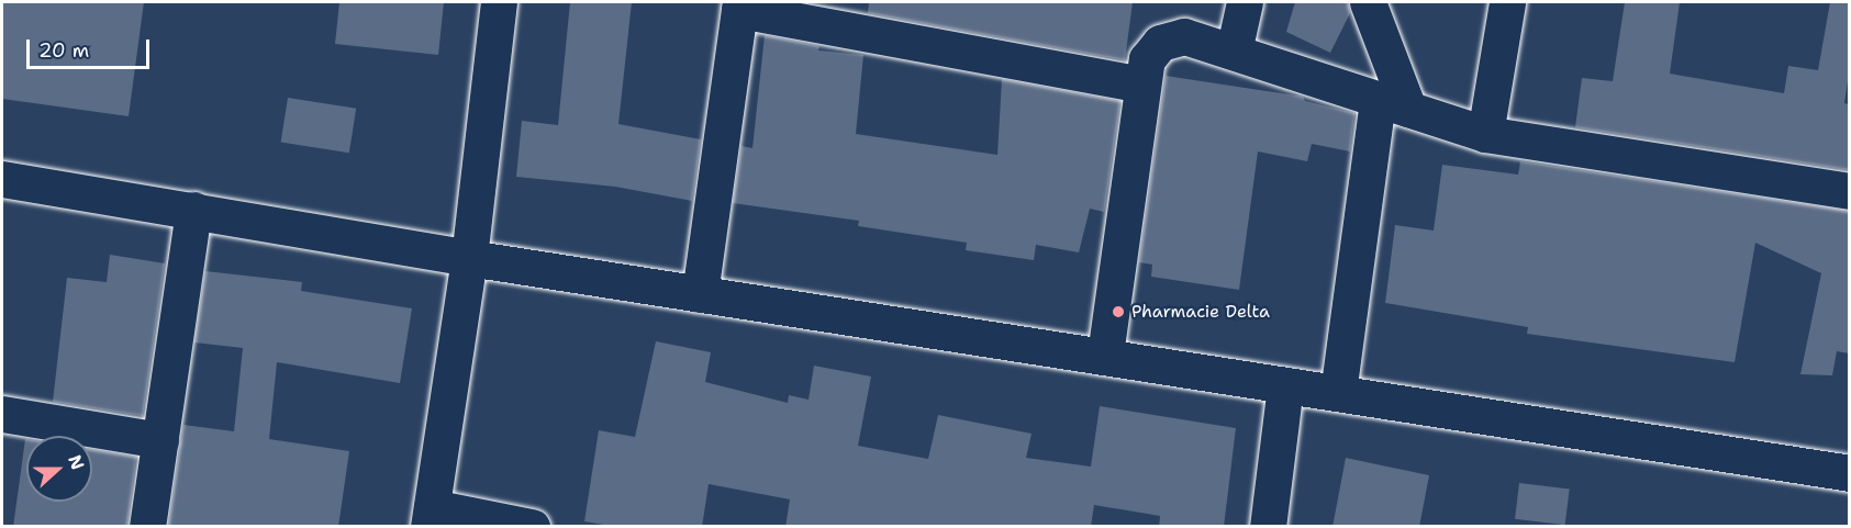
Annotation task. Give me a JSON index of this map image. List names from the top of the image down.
{
  "places": ["Pharmacie Delta"],
  "scale_bar": "20 m",
  "north": "right"
}
